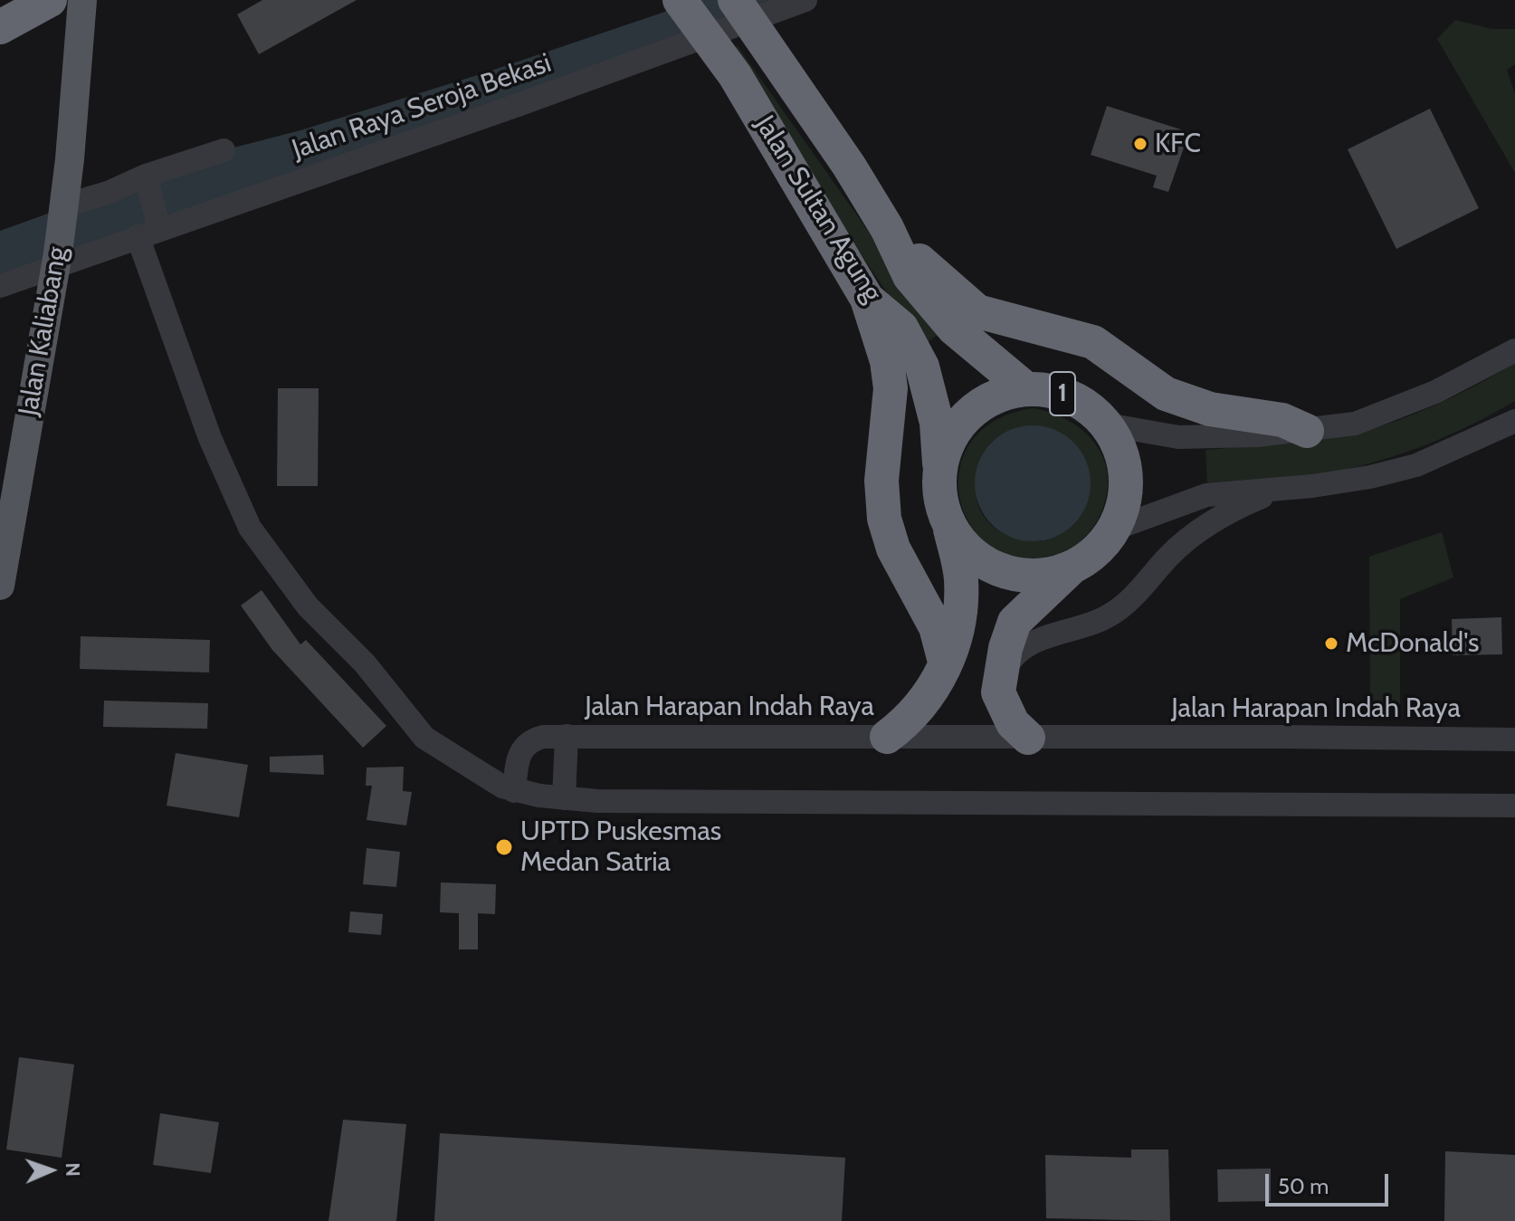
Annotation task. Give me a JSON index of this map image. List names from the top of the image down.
{
  "streets": {
    "highway": ["Jalan Sultan Agung", "1"],
    "main road": ["Jalan Kaliabang"],
    "street": ["Jalan Raya Seroja Bekasi", "Jalan Harapan Indah Raya"]
  },
  "crossings": [
    ["Jalan Raya Seroja Bekasi", "Jalan Kaliabang"],
    ["Jalan Sultan Agung", "1"]
  ],
  "places": ["KFC", "McDonald's", "UPTD Puskesmas Medan Satria"],
  "scale_bar": "50 m",
  "north": "right"
}
